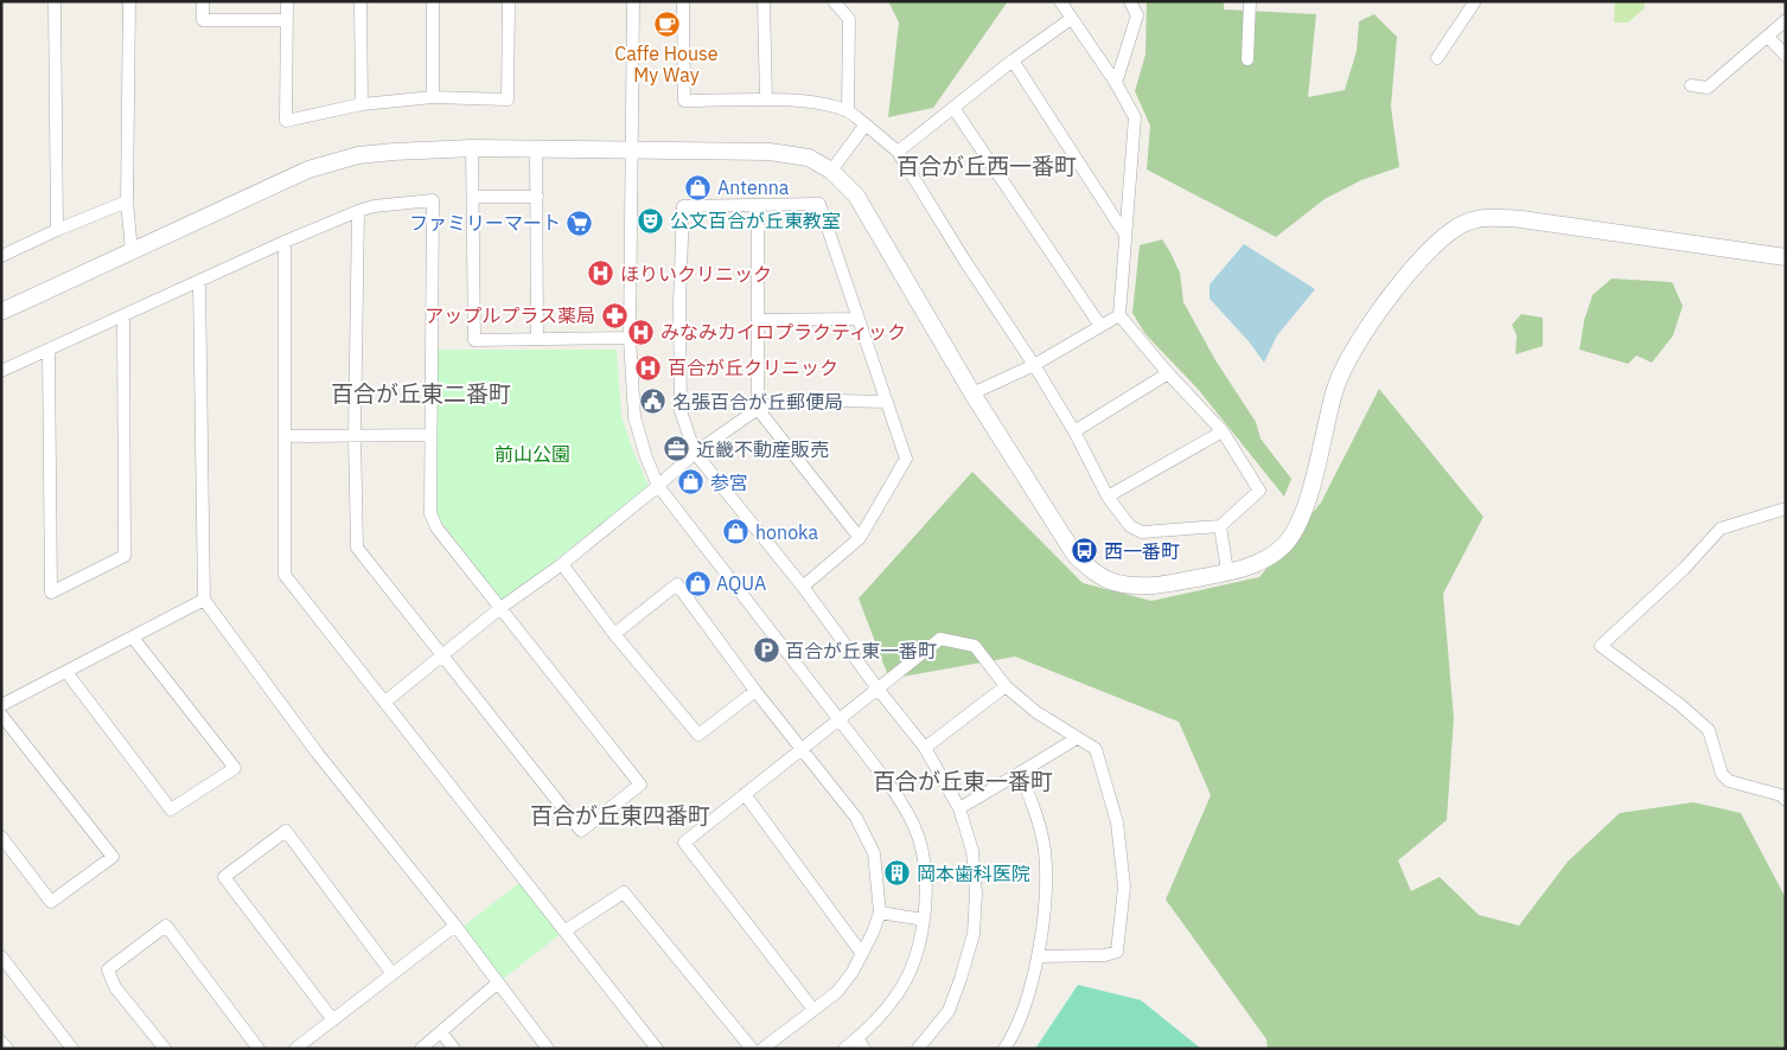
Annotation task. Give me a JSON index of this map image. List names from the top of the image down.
{
  "districts": [
    "百合が丘西一番町",
    "百合が丘東二番町",
    "百合が丘東一番町",
    "百合が丘東四番町"
  ],
  "parks": ["前山公園"],
  "places": {
    "cafe": ["Caffe House My Way"],
    "shop": [
      "Antenna",
      "参宮",
      "honoka",
      "AQUA"
    ],
    "theatre": ["公文百合が丘東教室"],
    "supermarket": ["ファミリーマート"],
    "hospital": ["ほりいクリニック", "みなみカイロプラクティック", "百合が丘クリニック"],
    "pharmacy": ["アップルプラス薬局"],
    "public building": ["名張百合が丘郵便局"],
    "office": ["近畿不動産販売"],
    "bus stop": ["西一番町"],
    "parking": ["百合が丘東一番町"],
    "building": ["岡本歯科医院"]
  }
}
